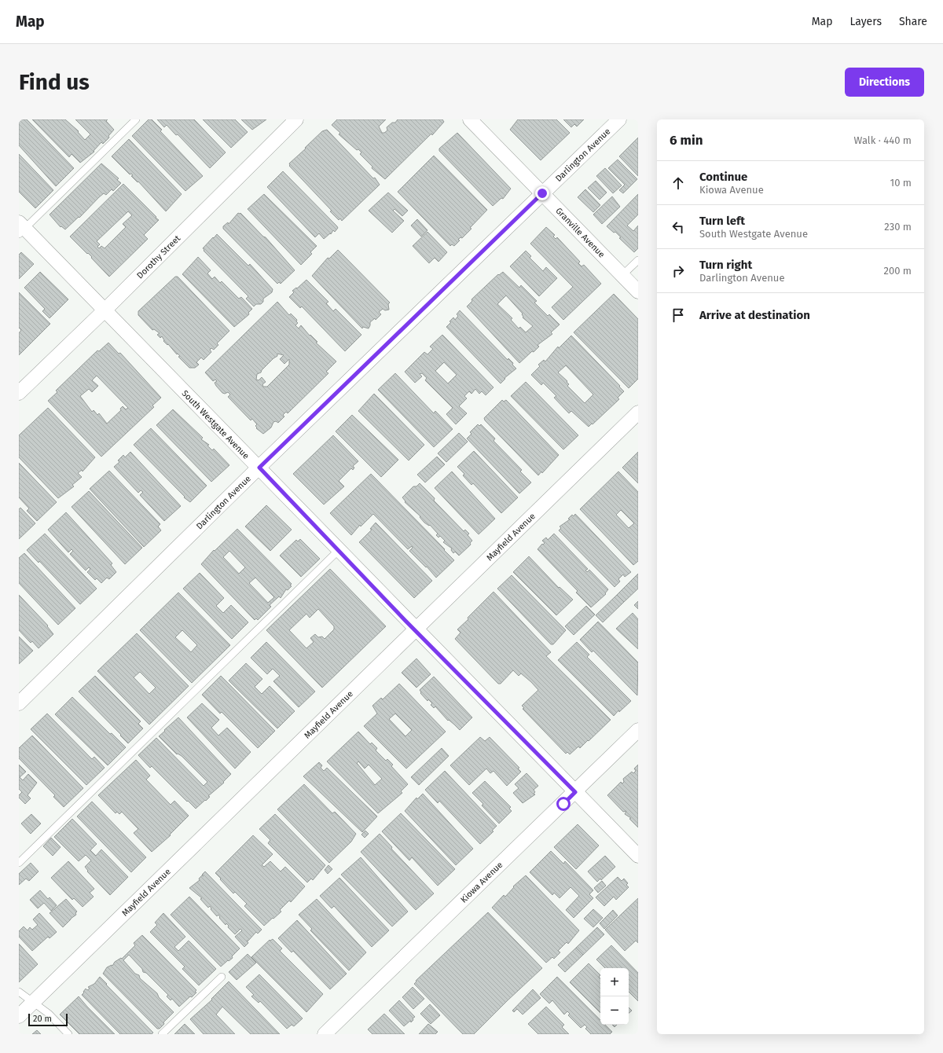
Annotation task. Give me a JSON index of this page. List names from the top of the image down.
{
  "streets": {
    "street": [
      "Darlington Avenue",
      "Granville Avenue",
      "Dorothy Street",
      "South Westgate Avenue",
      "Mayfield Avenue",
      "Kiowa Avenue"
    ]
  },
  "crossings": [
    ["Darlington Avenue", "Granville Avenue"],
    ["Darlington Avenue", "South Westgate Avenue"],
    ["Dorothy Street", "South Westgate Avenue"],
    ["South Westgate Avenue", "Mayfield Avenue"],
    ["South Westgate Avenue", "Kiowa Avenue"]
  ],
  "scale_bar": "20 m",
  "page": {
    "header": "Map",
    "nav": ["Map", "Layers", "Share"],
    "buttons": "Directions",
    "title": "Find us",
    "heading": ["6 min", "Walk · 440 m"],
    "list": [
      ["Continue", "Kiowa Avenue", "10 m"],
      ["Turn left", "South Westgate Avenue", "230 m"],
      ["Turn right", "Darlington Avenue", "200 m"],
      "Arrive at destination"
    ],
    "map_buttons": ["+", "−"],
    "scale": "20 m"
  }
}
